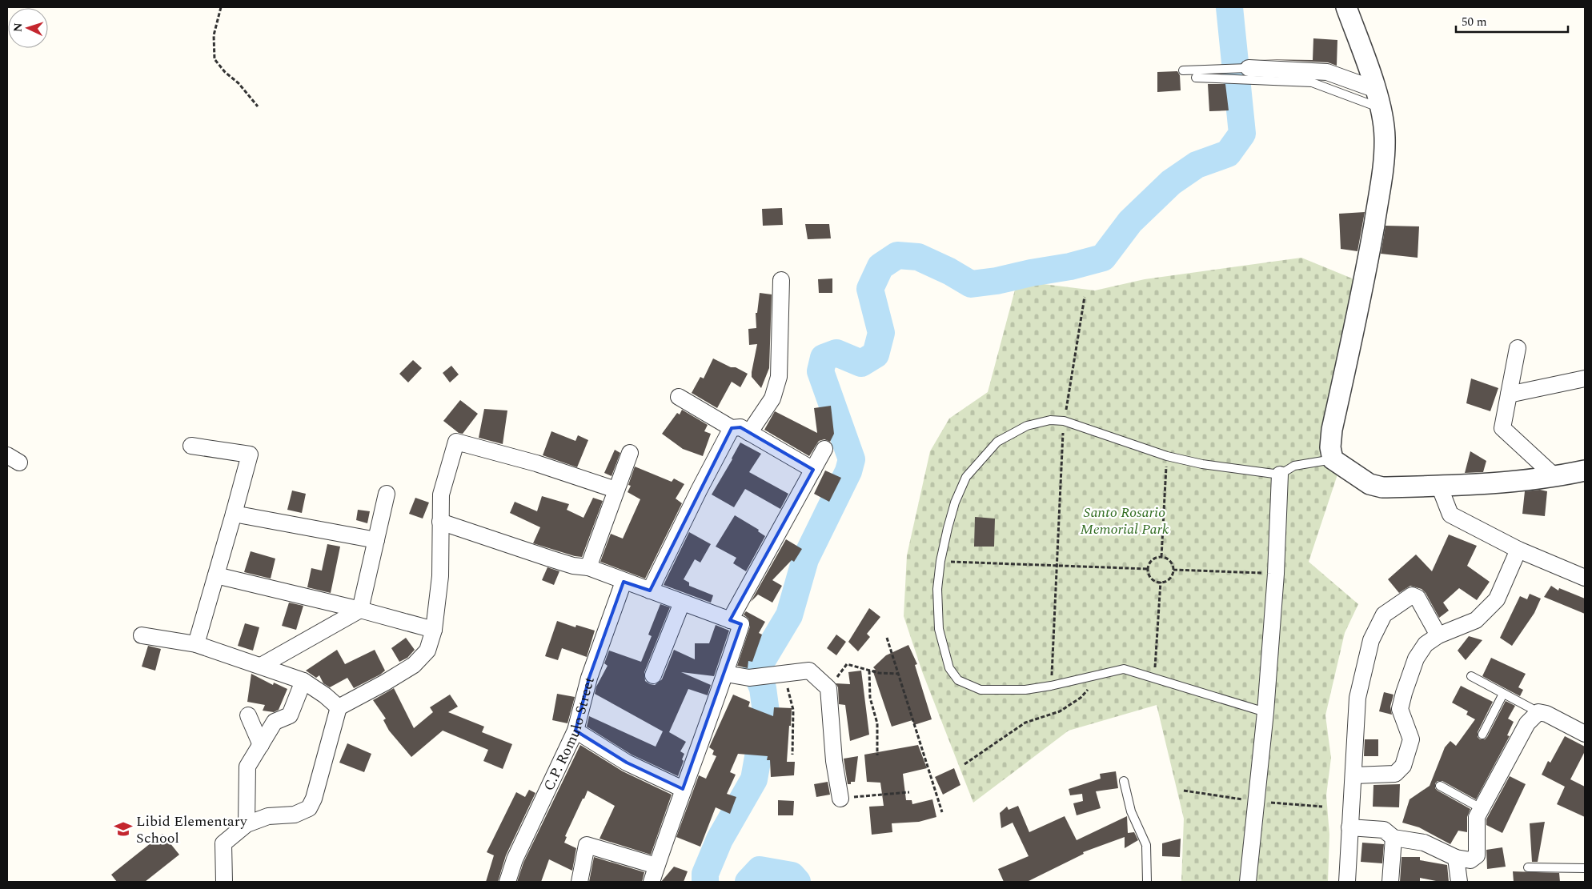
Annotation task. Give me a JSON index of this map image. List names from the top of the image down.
{
  "streets": {
    "street": ["C.P. Romulo Street"]
  },
  "parks": ["Santo Rosario Memorial Park"],
  "places": {
    "school or university": ["Libid Elementary School"]
  },
  "scale_bar": "50 m",
  "north": "left"
}
